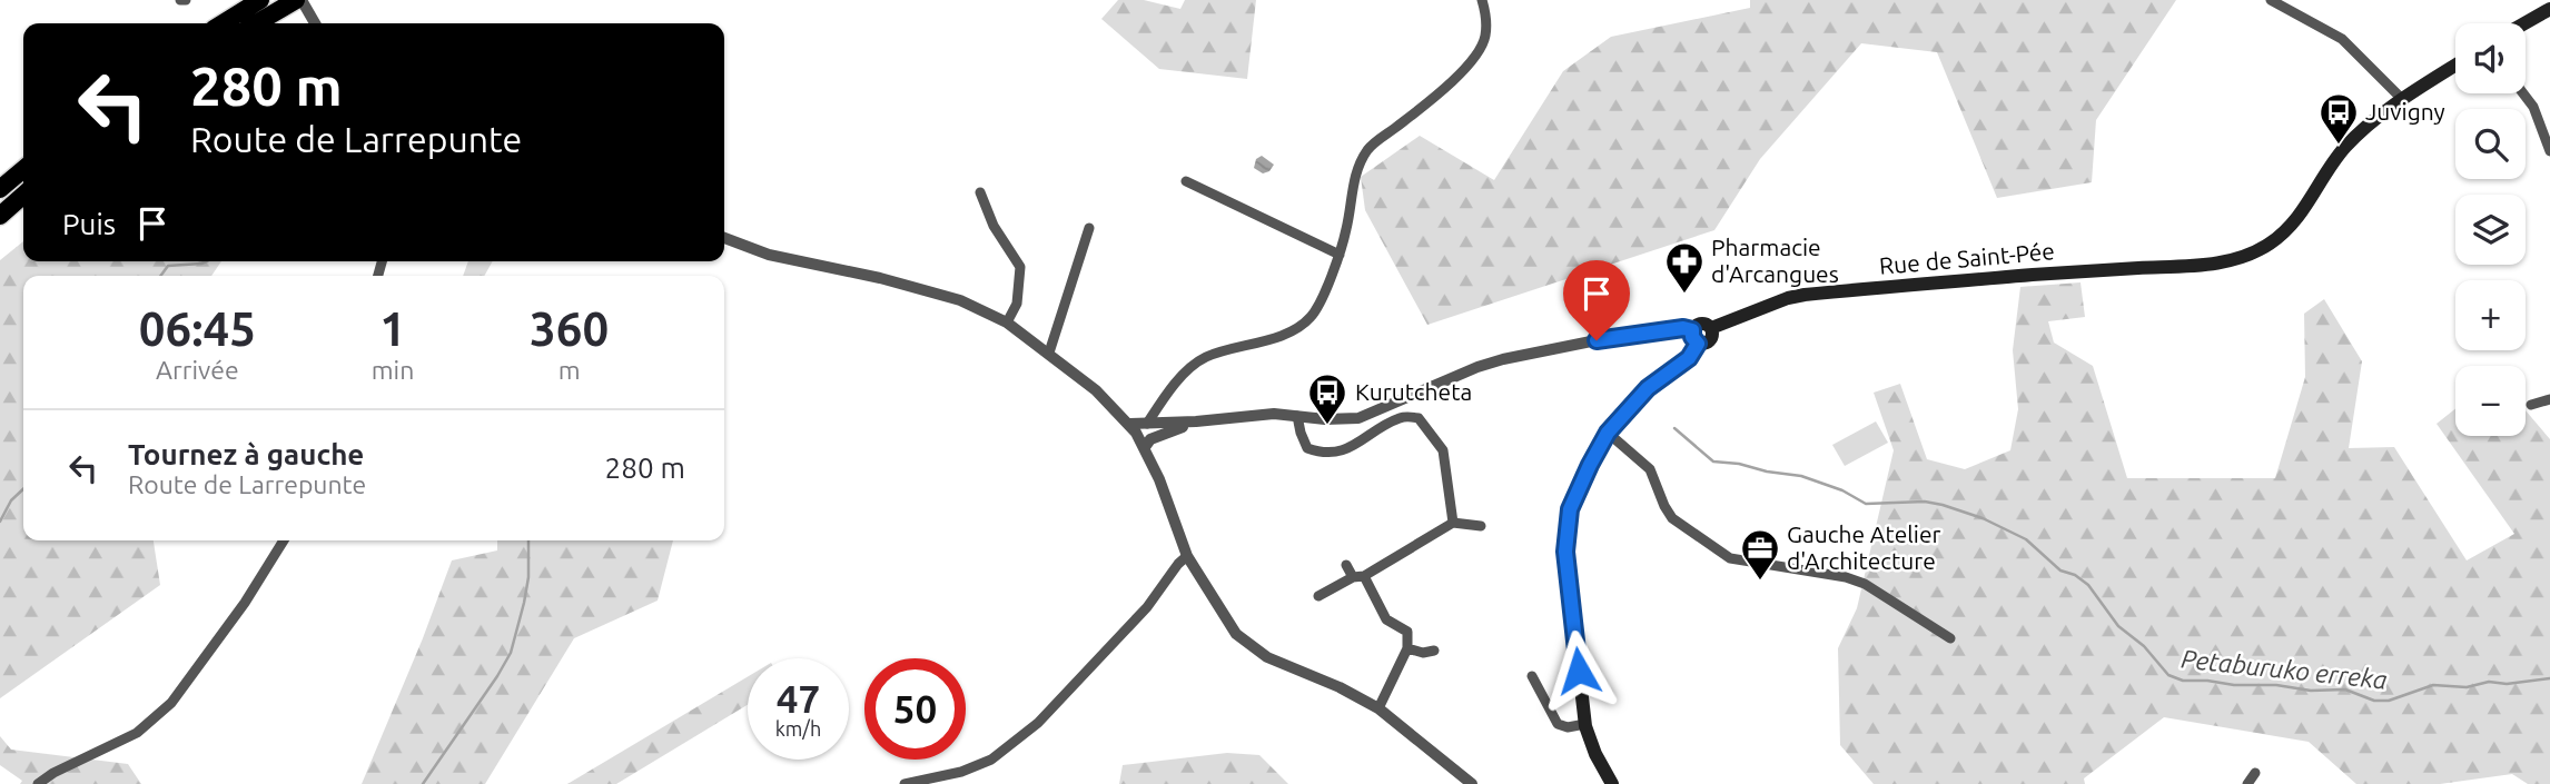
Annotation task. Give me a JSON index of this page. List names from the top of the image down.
{
  "streets": {
    "main road": ["Rue de Saint-Pée"]
  },
  "water": ["Petaburuko erreka"],
  "places": {
    "bus stop": ["Juvigny", "Kurutcheta"],
    "pharmacy": ["Pharmacie d'Arcangues"],
    "office": ["Gauche Atelier d'Architecture"]
  },
  "page": {
    "map_buttons": ["+", "−"],
    "turn": ["280 m", "Route de Larrepunte"],
    "then": "Puis",
    "eta": [
      "06:45",
      "Arrivée",
      "1",
      "min",
      "360",
      "m"
    ],
    "list": [
      {
        "name": "Tournez à gauche",
        "note": "Route de Larrepunte",
        "value": "280 m"
      }
    ],
    "speed": "47 km/h",
    "limit": "50"
  }
}
